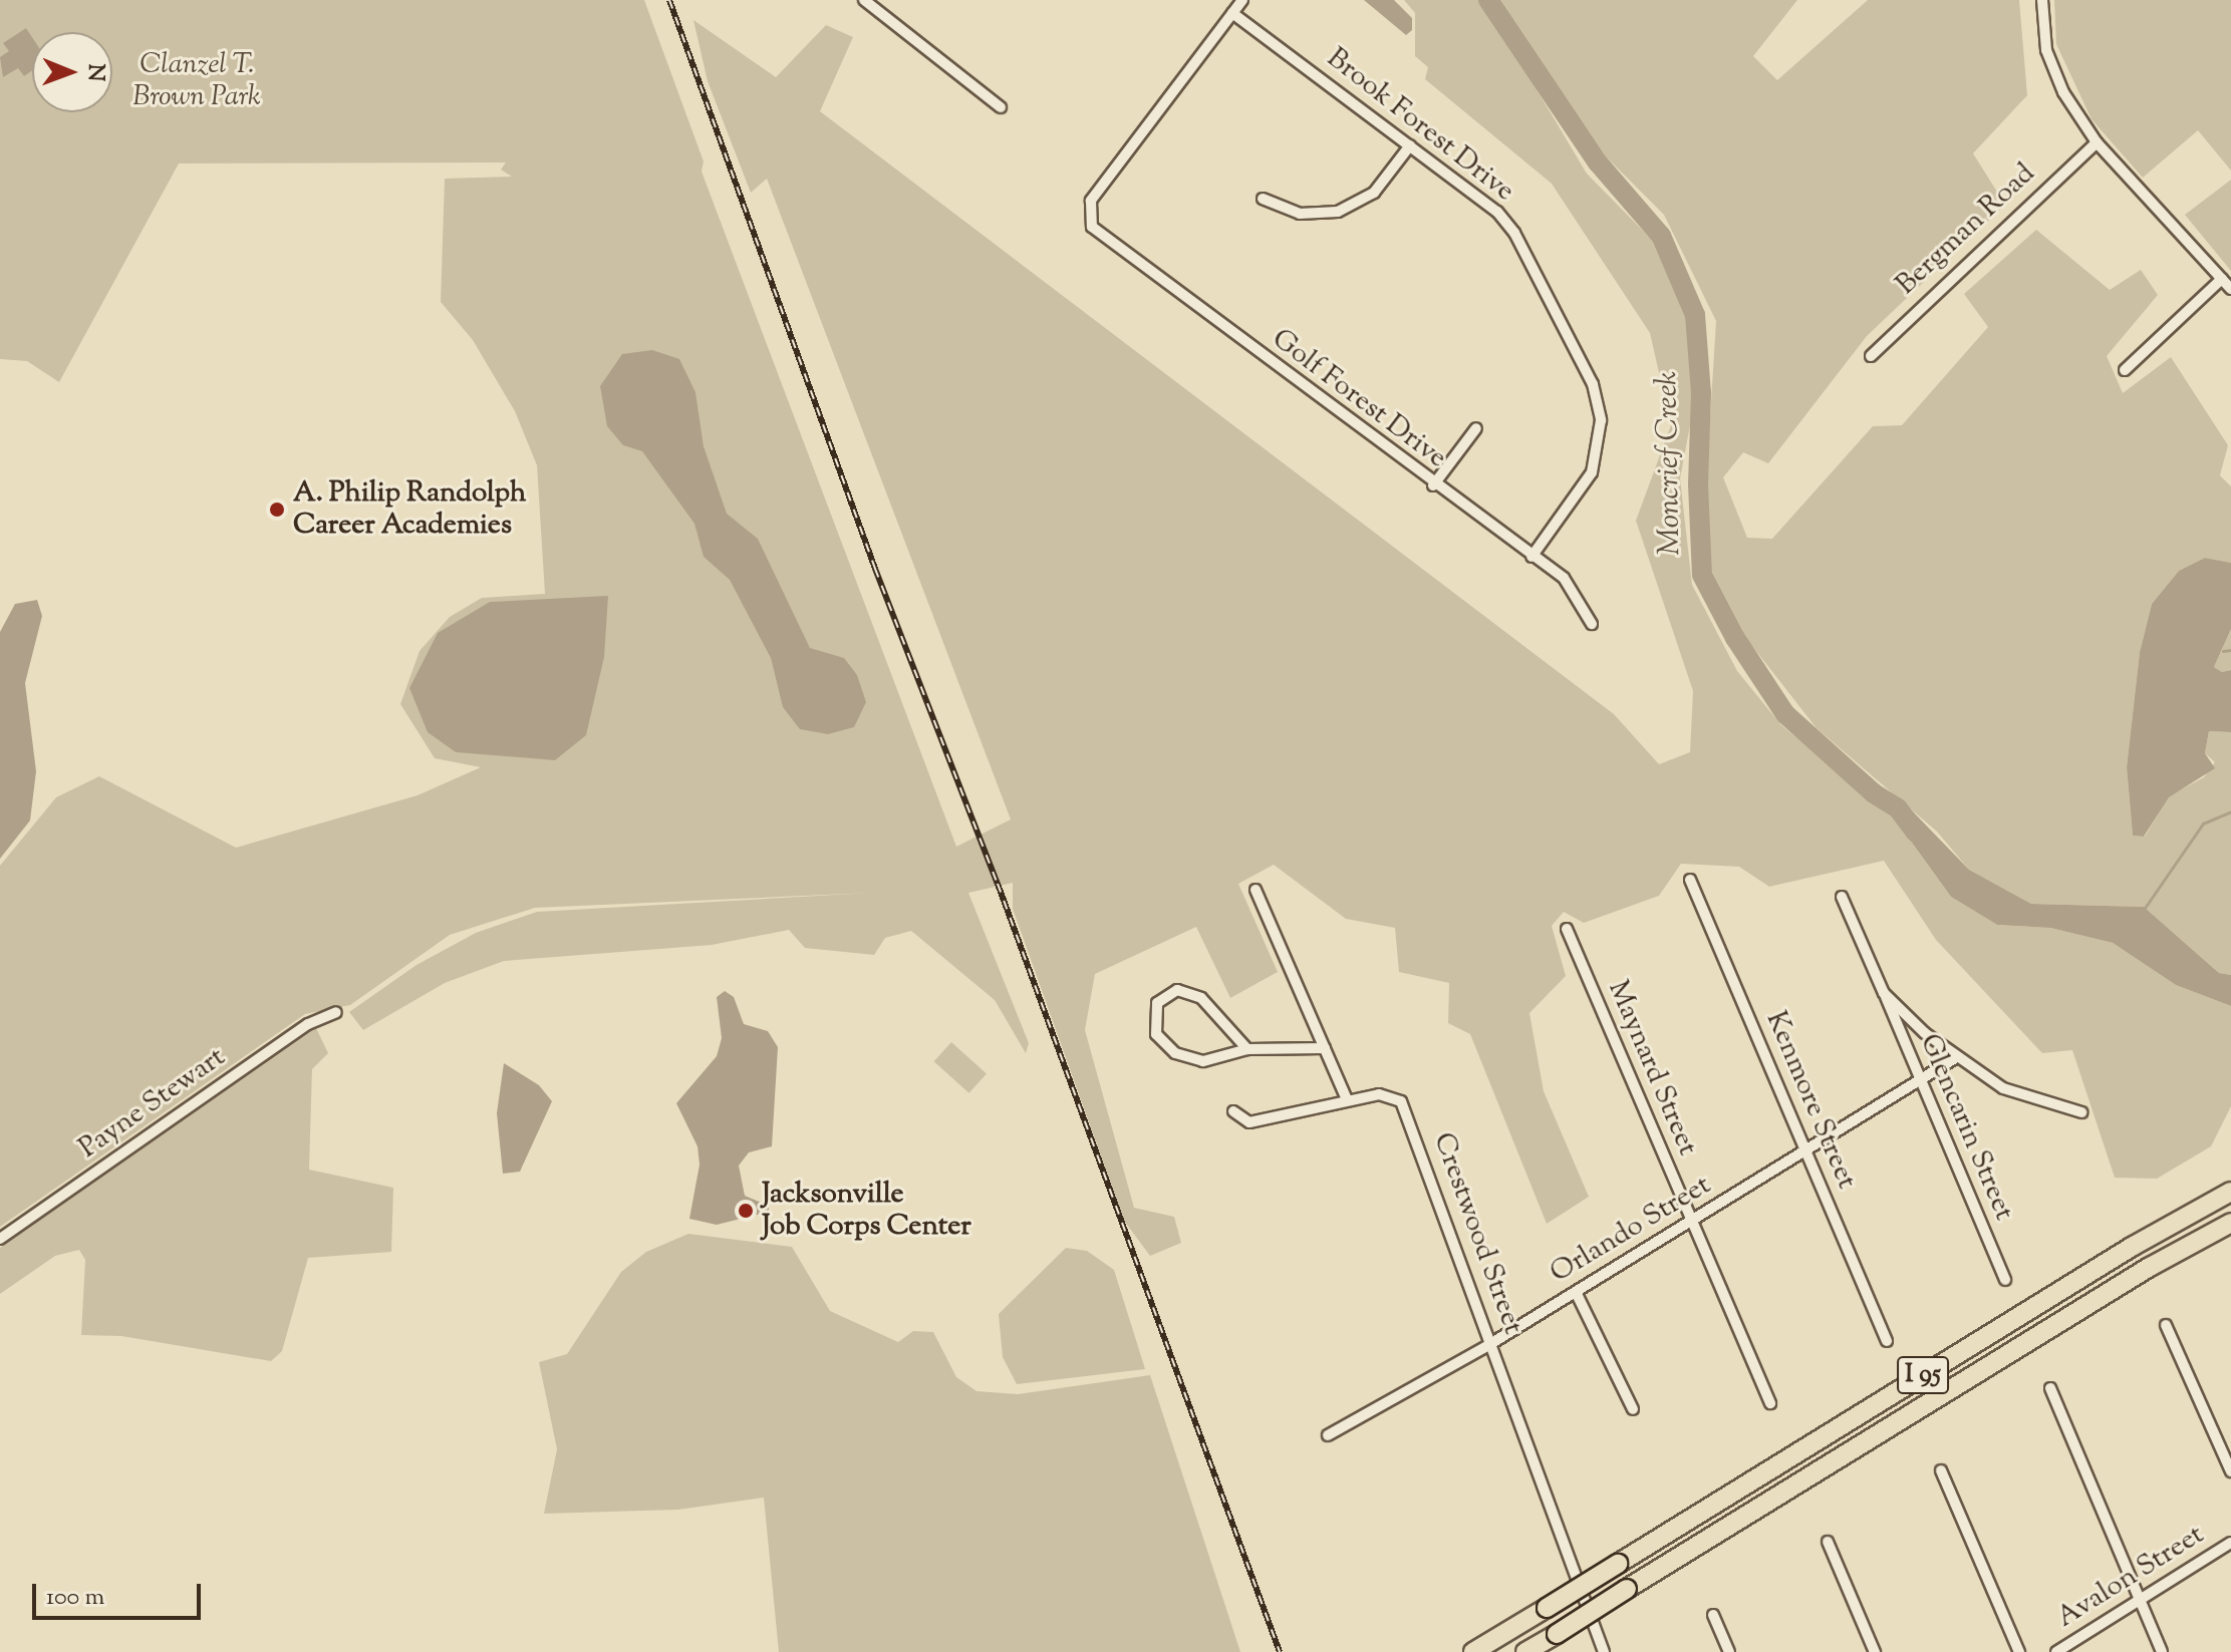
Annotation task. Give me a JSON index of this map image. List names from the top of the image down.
{
  "streets": {
    "highway": ["I 95"],
    "street": [
      "Brook Forest Drive",
      "Bergman Road",
      "Golf Forest Drive",
      "Maynard Street",
      "Kenmore Street",
      "Payne Stewart",
      "Glencarin Street",
      "Orlando Street",
      "Crestwood Street",
      "Avalon Street"
    ]
  },
  "crossings": [
    ["Brook Forest Drive", "Golf Forest Drive"],
    ["Maynard Street", "Orlando Street"],
    ["Kenmore Street", "Orlando Street"],
    ["Glencarin Street", "Orlando Street"],
    ["Orlando Street", "Crestwood Street"]
  ],
  "water": ["Moncrief Creek"],
  "parks": ["Clanzel T. Brown Park"],
  "places": ["A. Philip Randolph Career Academies", "Jacksonville Job Corps Center"],
  "scale_bar": "100 m",
  "north": "right"
}
